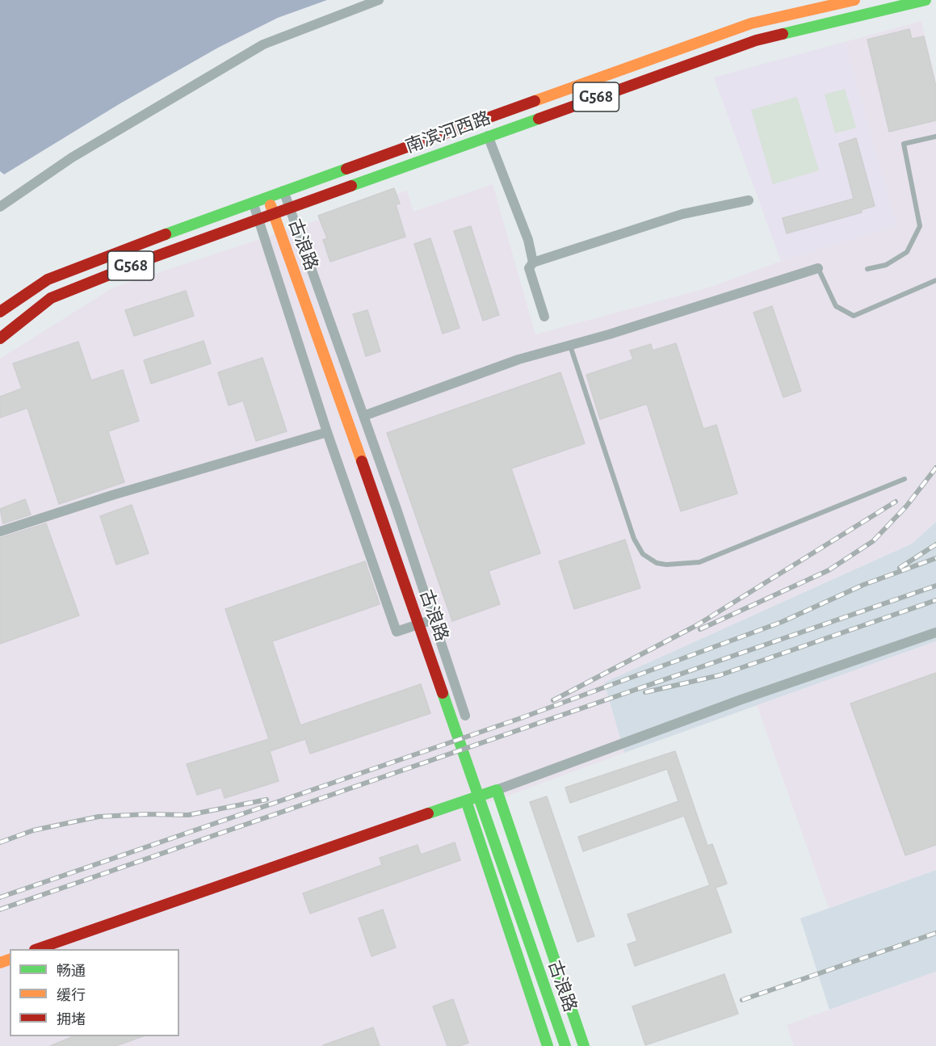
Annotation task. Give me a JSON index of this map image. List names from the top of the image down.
{
  "streets": {
    "main road": ["G568", "南滨河西路", "古浪路"]
  },
  "crossings": [
    ["南滨河西路", "古浪路"]
  ],
  "legend": ["畅通", "缓行", "拥堵"]
}
